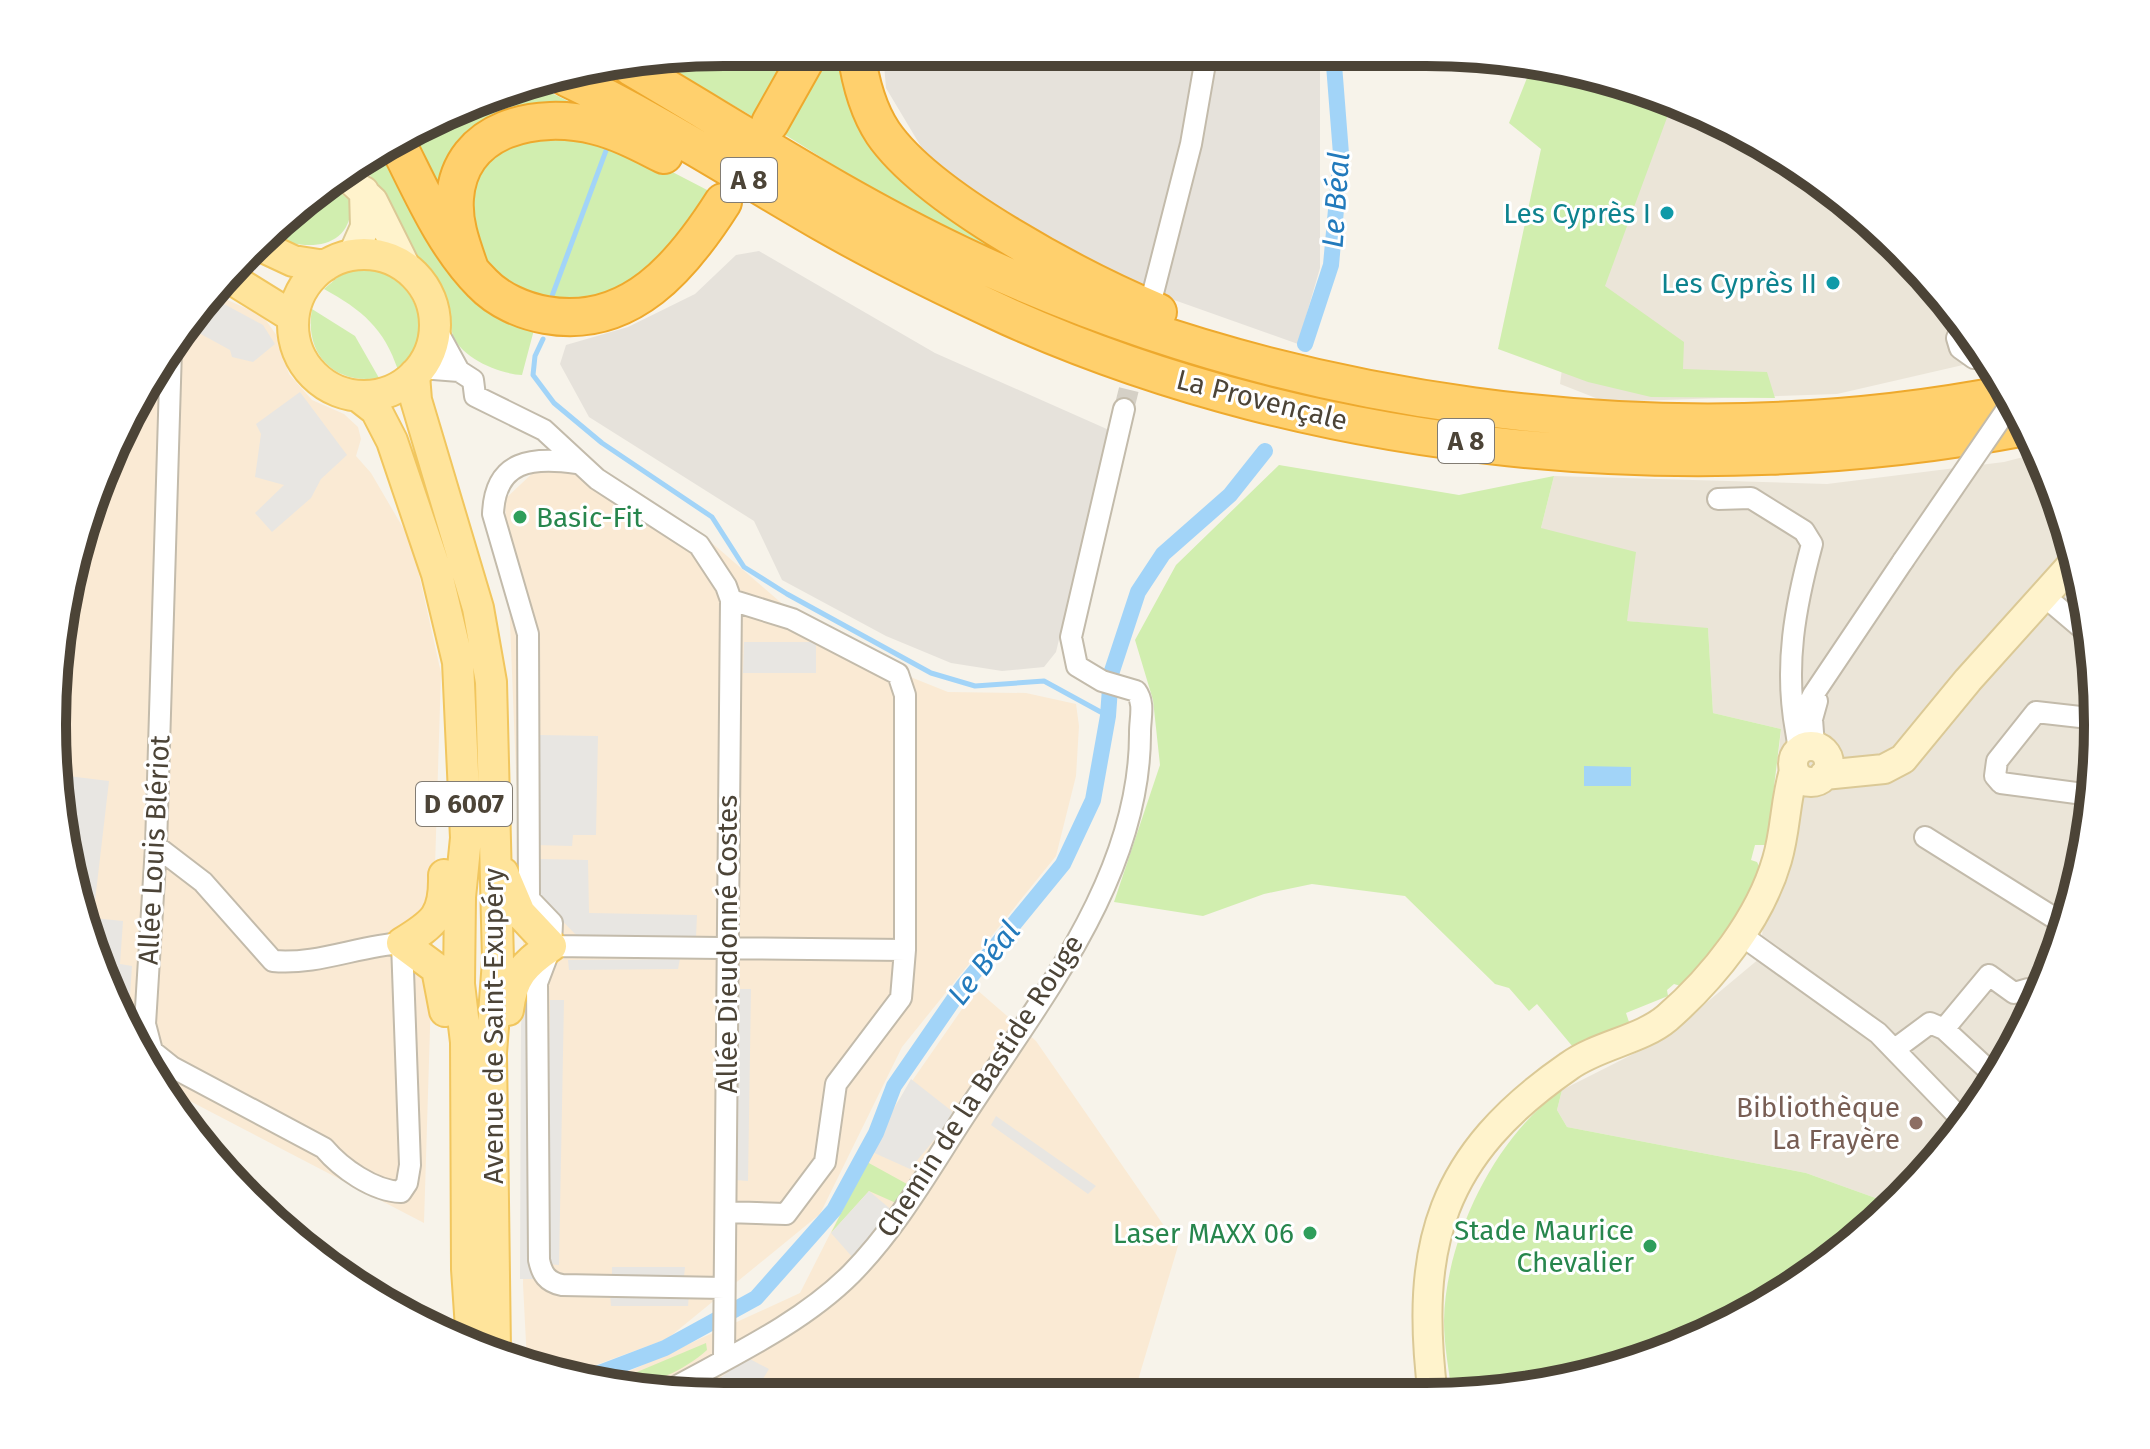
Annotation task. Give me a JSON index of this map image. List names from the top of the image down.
{
  "streets": {
    "highway": ["A 8", "La Provençale"],
    "main road": ["D 6007", "Avenue de Saint-Exupéry"],
    "street": ["Allée Louis Blériot", "Allée Dieudonné Costes", "Chemin de la Bastide Rouge"]
  },
  "crossings": [
    ["Allée Dieudonné Costes", "Chemin de la Bastide Rouge"]
  ],
  "water": ["Le Béal"],
  "places": [
    "Les Cyprès I",
    "Les Cyprès II",
    "Basic-Fit",
    "Bibliothèque La Frayère",
    "Laser MAXX 06",
    "Stade Maurice Chevalier"
  ]
}
